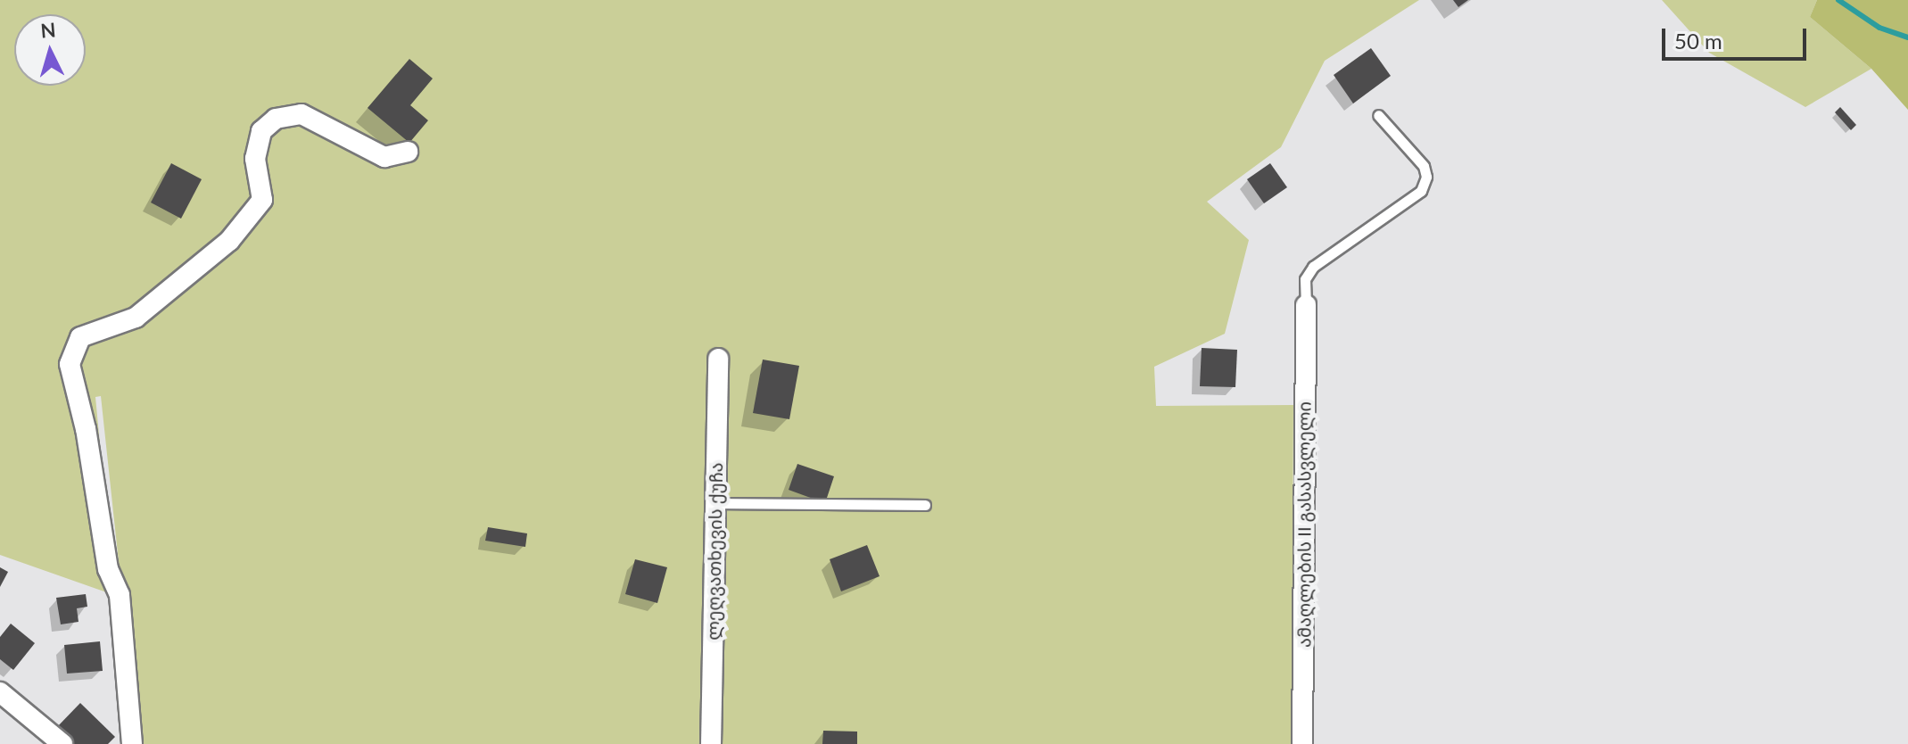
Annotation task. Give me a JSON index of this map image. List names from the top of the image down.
{
  "streets": {
    "street": ["ამაღლების II გასასვლელი", "ლეღვათხევის ქუჩა"]
  },
  "scale_bar": "50 m",
  "north": "top"
}
